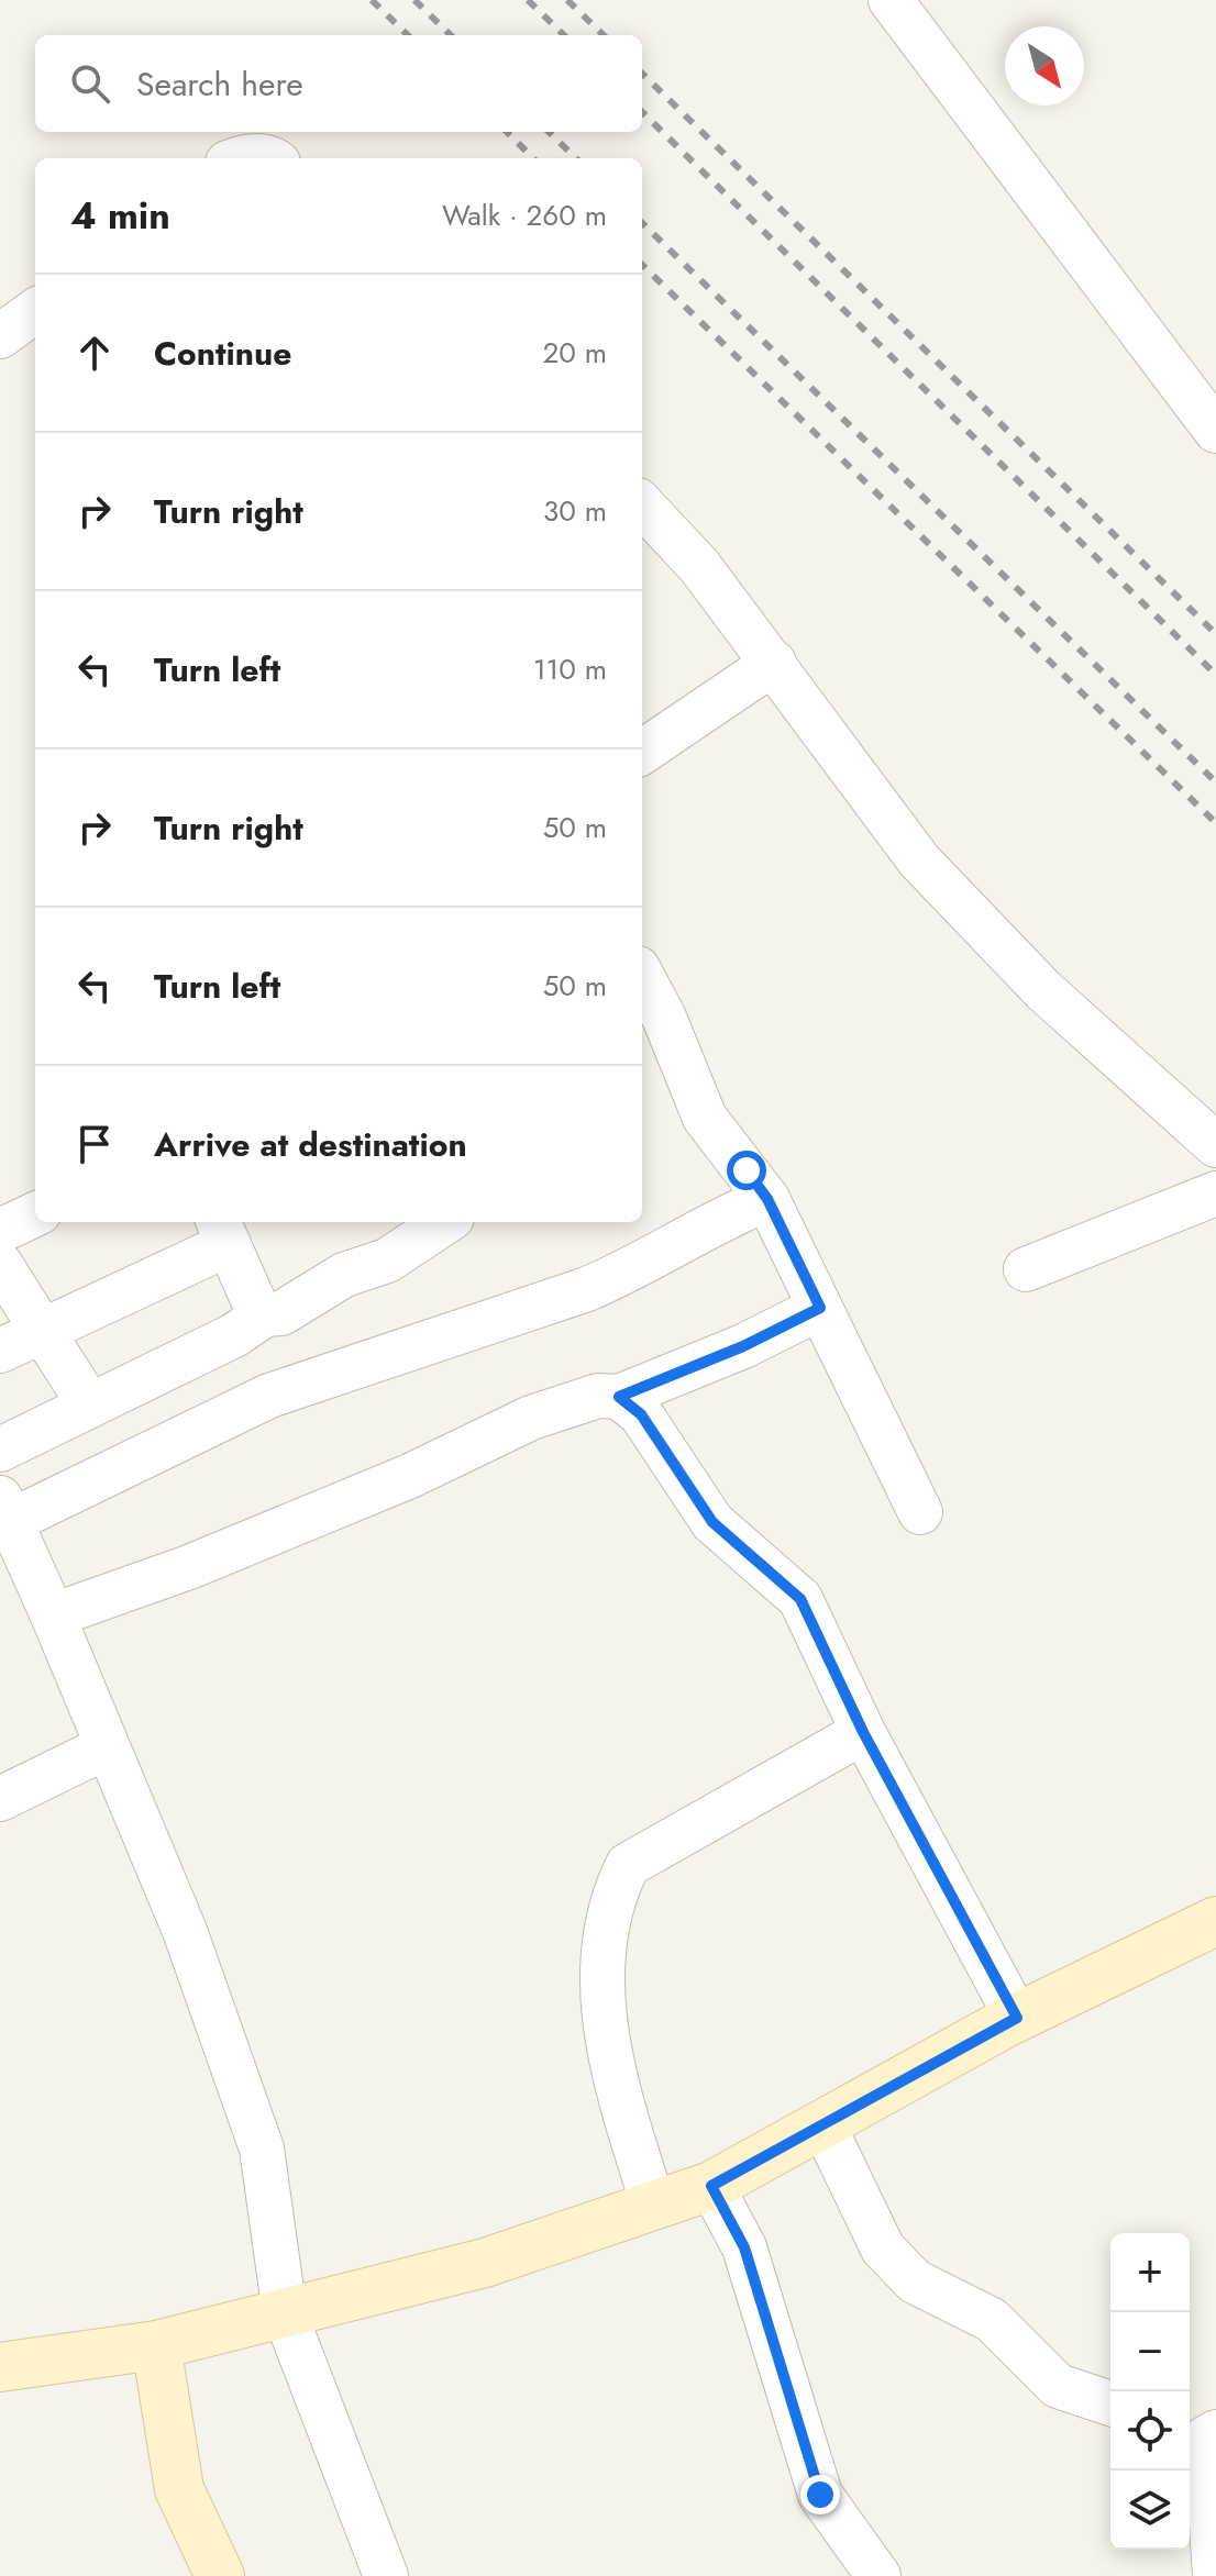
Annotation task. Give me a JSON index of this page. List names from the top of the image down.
{
  "north": "bottom right",
  "page": {
    "search": "Search here",
    "heading": ["4 min", "Walk · 260 m"],
    "list": [
      ["Continue", "20 m"],
      ["Turn right", "30 m"],
      ["Turn left", "110 m"],
      ["Turn right", "50 m"],
      ["Turn left", "50 m"],
      "Arrive at destination"
    ],
    "map_buttons": ["+", "−"]
  }
}
